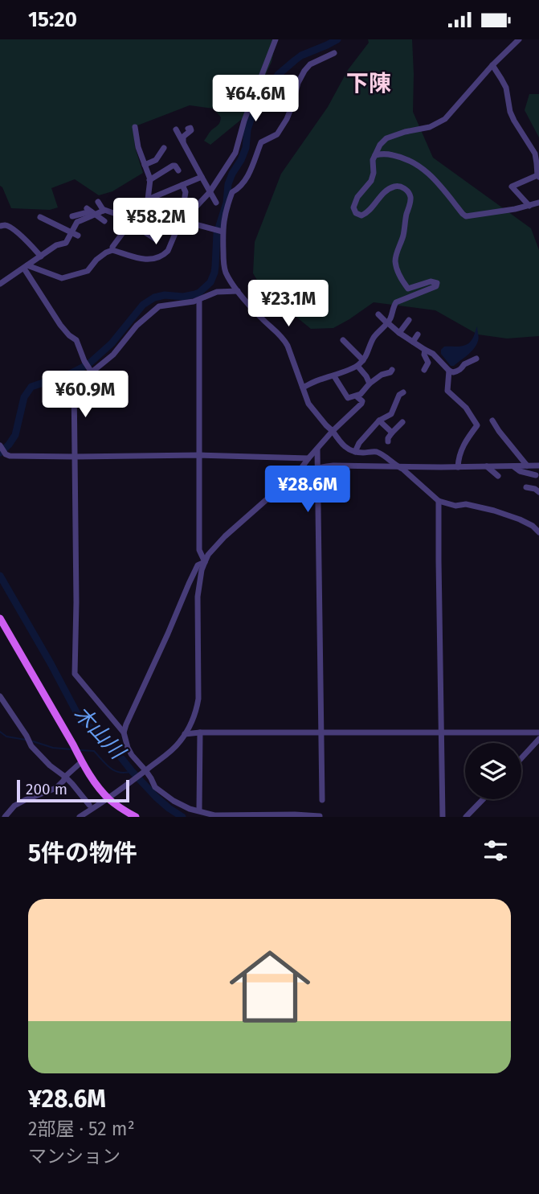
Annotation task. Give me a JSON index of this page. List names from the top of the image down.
{
  "districts": ["下陳"],
  "water": ["木山川"],
  "scale_bar": "200 m",
  "page": {
    "status": "15:20",
    "price": [
      "¥64.6M",
      "¥58.2M",
      "¥23.1M",
      "¥60.9M",
      "¥28.6M"
    ],
    "scale": "200 m",
    "heading": "5件の物件",
    "list": [
      {
        "name": "¥28.6M",
        "note": "2部屋 · 52 m² · マンション"
      }
    ]
  }
}
